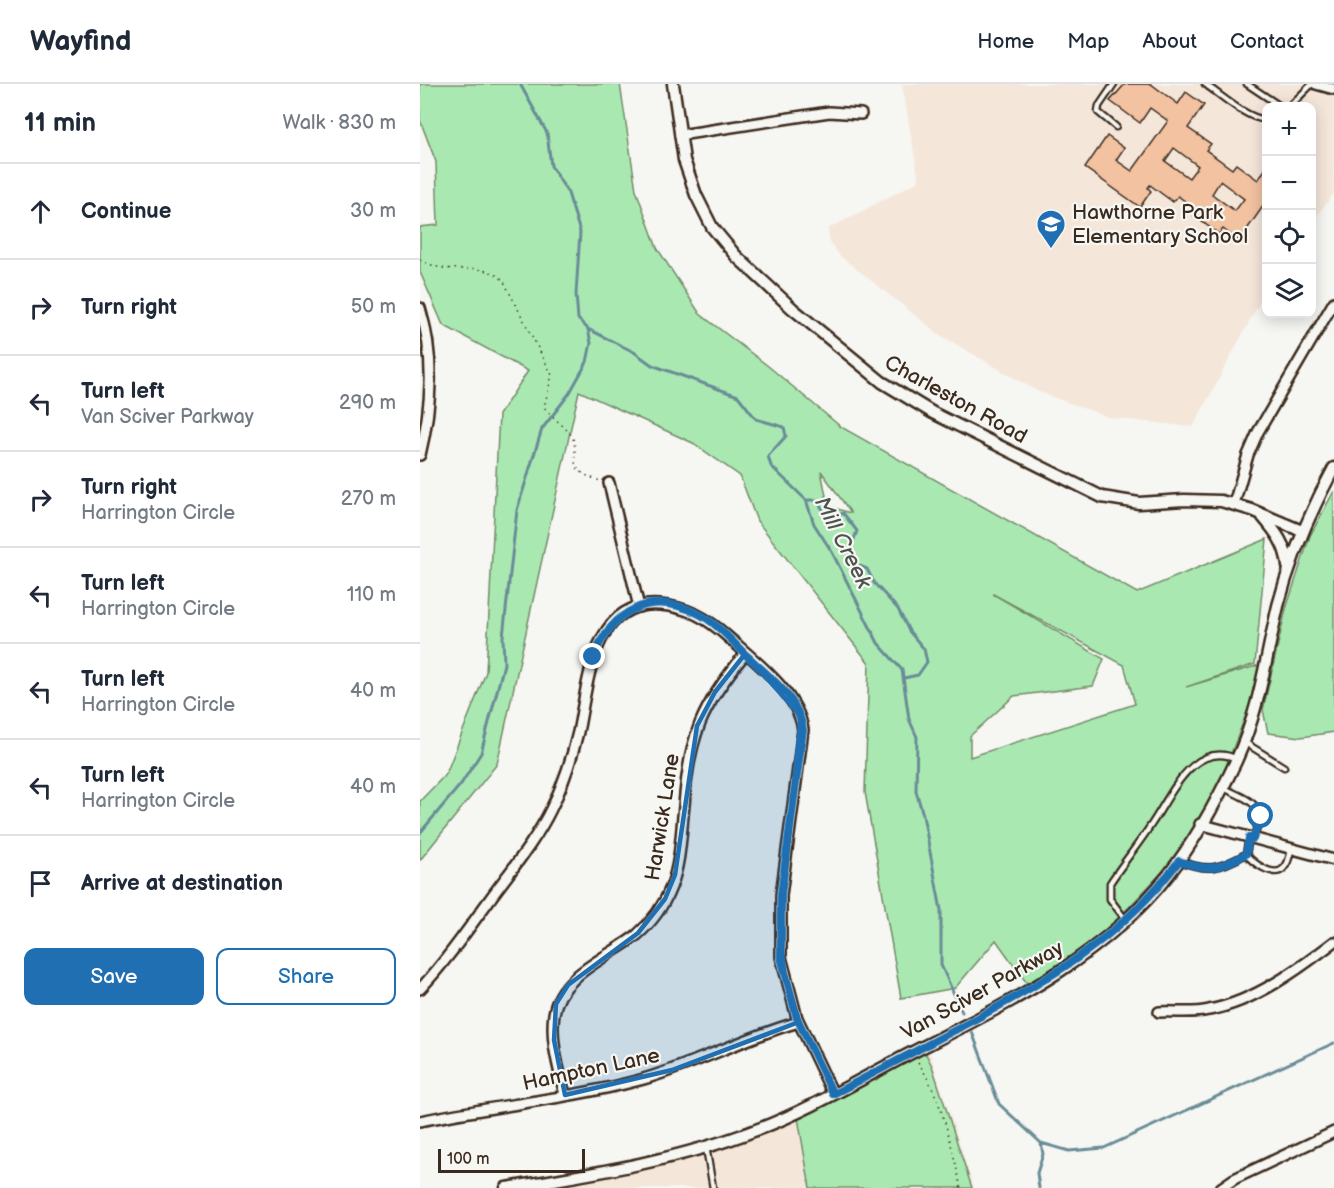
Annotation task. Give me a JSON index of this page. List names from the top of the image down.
{
  "streets": {
    "street": [
      "Charleston Road",
      "Harwick Lane",
      "Van Sciver Parkway",
      "Hampton Lane"
    ]
  },
  "crossings": [
    ["Charleston Road", "Van Sciver Parkway"],
    ["Harwick Lane", "Hampton Lane"]
  ],
  "water": ["Mill Creek"],
  "places": {
    "school or university": ["Hawthorne Park Elementary School"]
  },
  "scale_bar": "100 m",
  "page": {
    "header": "Wayfind",
    "nav": [
      "Home",
      "Map",
      "About",
      "Contact"
    ],
    "heading": ["11 min", "Walk · 830 m"],
    "map_buttons": ["+", "−"],
    "list": [
      ["Continue", "30 m"],
      ["Turn right", "50 m"],
      ["Turn left", "Van Sciver Parkway", "290 m"],
      ["Turn right", "Harrington Circle", "270 m"],
      ["Turn left", "Harrington Circle", "110 m"],
      ["Turn left", "Harrington Circle", "40 m"],
      ["Turn left", "Harrington Circle", "40 m"],
      "Arrive at destination"
    ],
    "buttons": ["Save", "Share"],
    "scale": "100 m"
  }
}
